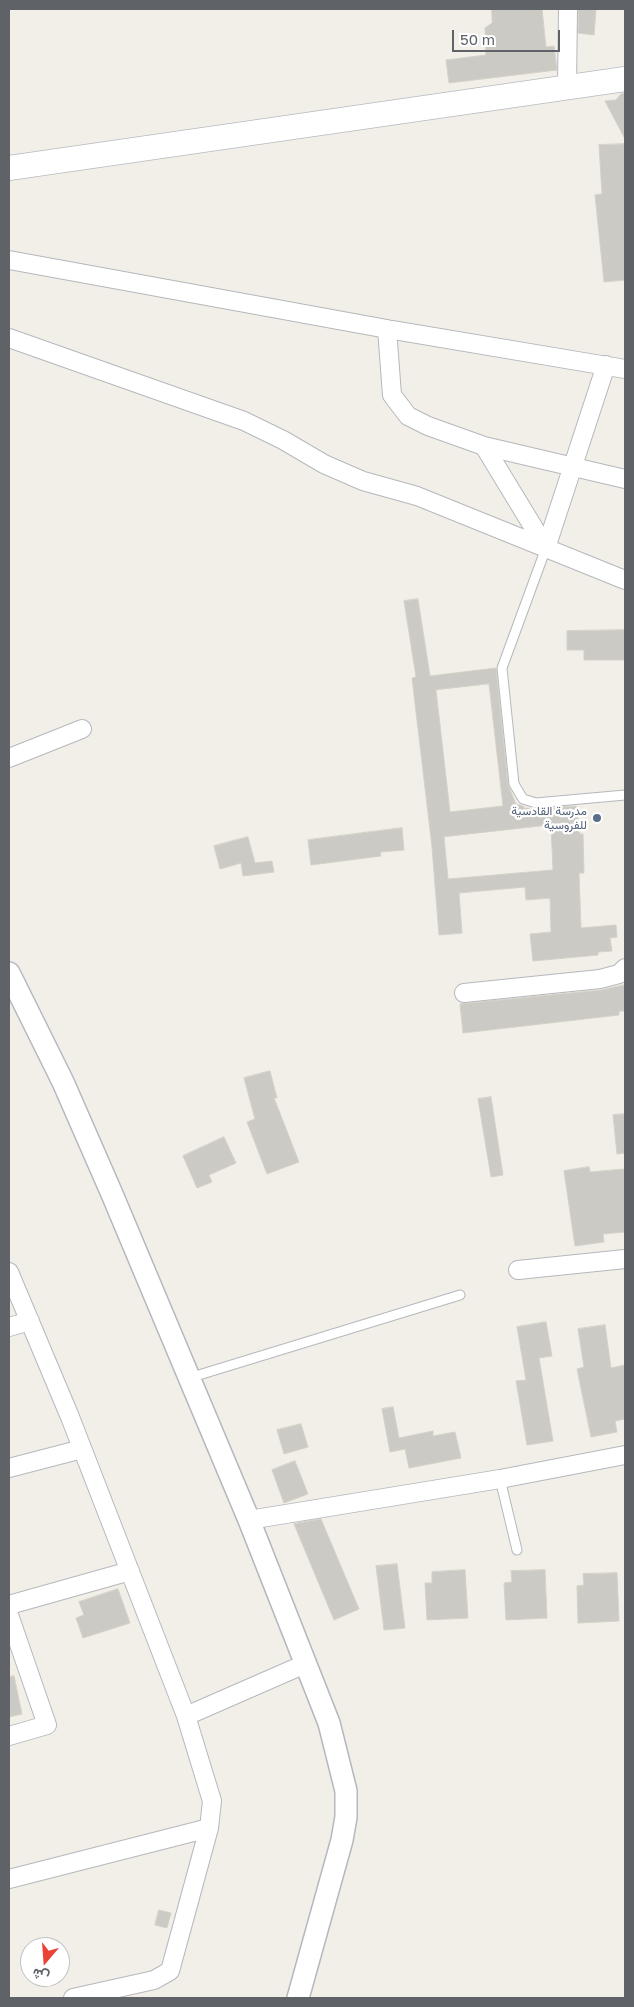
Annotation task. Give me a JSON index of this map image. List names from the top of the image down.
{
  "places": ["مدرسة القادسية للفروسية"],
  "scale_bar": "50 m",
  "north": "bottom"
}
